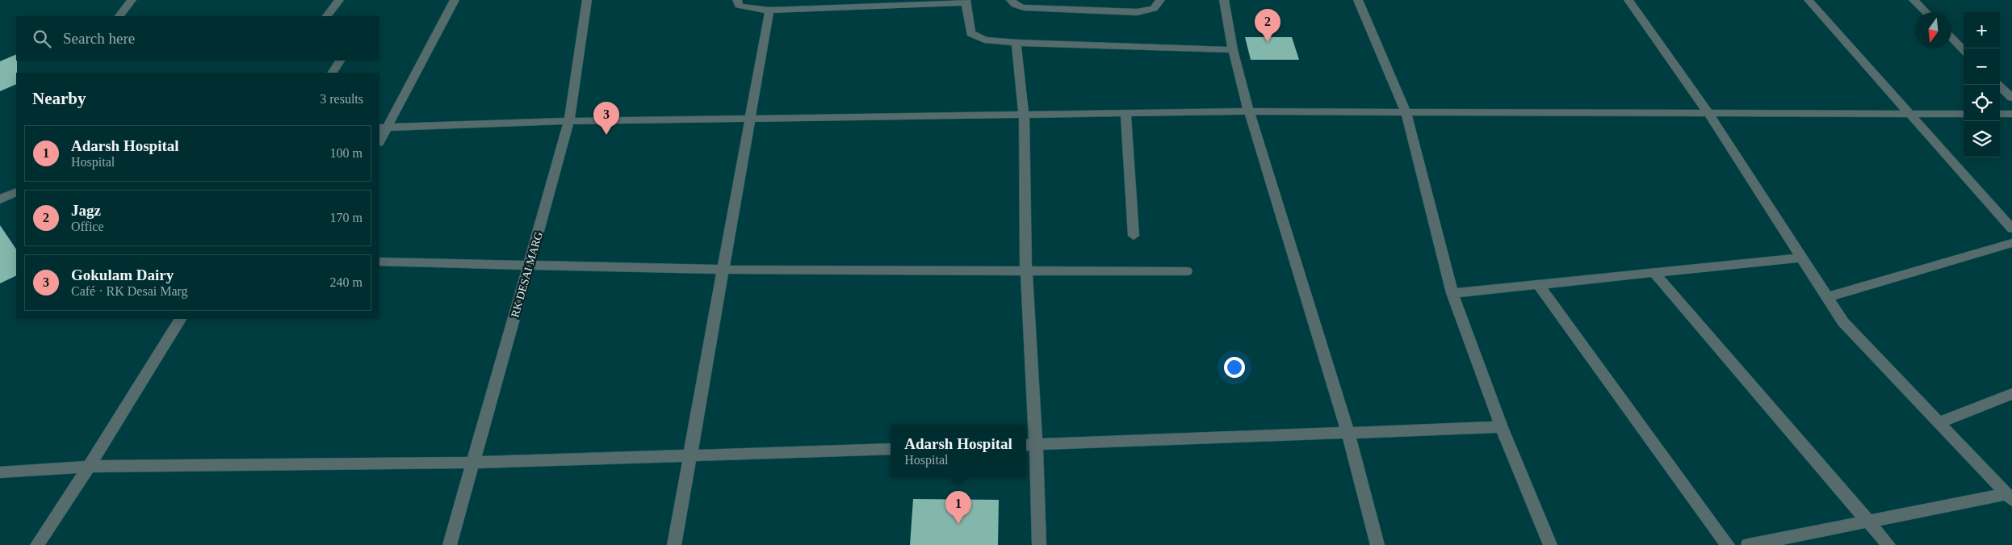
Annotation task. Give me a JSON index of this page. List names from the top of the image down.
{
  "streets": {
    "street": ["RK DESAI MARG"]
  },
  "north": "bottom",
  "page": {
    "pins": ["2", "3", "1"],
    "map_buttons": ["+", "−"],
    "search": "Search here",
    "heading": ["Nearby", "3 results"],
    "list": [
      {
        "mark": "1",
        "name": "Adarsh Hospital",
        "note": "Hospital",
        "value": "100 m"
      },
      {
        "mark": "2",
        "name": "Jagz",
        "note": "Office",
        "value": "170 m"
      },
      {
        "mark": "3",
        "name": "Gokulam Dairy",
        "note": "Café · RK Desai Marg",
        "value": "240 m"
      }
    ],
    "popup": ["Adarsh Hospital", "Hospital"]
  }
}
